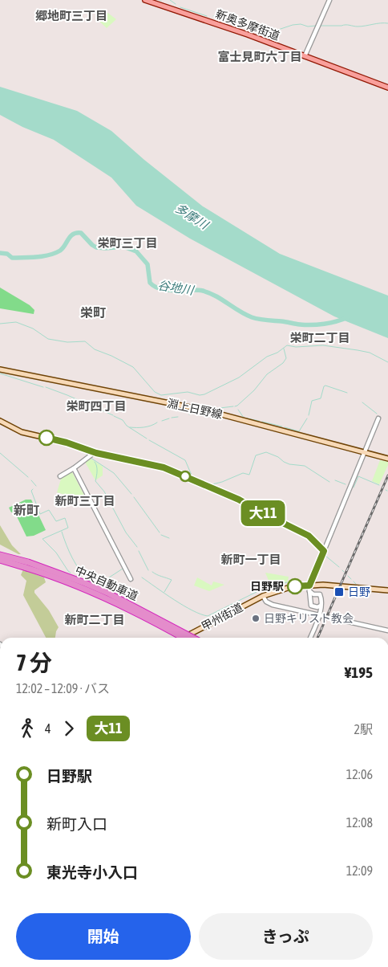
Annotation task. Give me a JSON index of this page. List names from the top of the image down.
{
  "streets": {
    "highway": ["中央自動車道"],
    "main road": ["新奥多摩街道", "淵上日野線", "甲州街道"]
  },
  "districts": [
    "郷地町三丁目",
    "富士見町六丁目",
    "栄町三丁目",
    "栄町",
    "栄町二丁目",
    "栄町四丁目",
    "新町三丁目",
    "新町",
    "新町一丁目",
    "新町二丁目"
  ],
  "water": ["多摩川", "谷地川"],
  "places": {
    "other": ["日野駅", "日野キリスト教会"],
    "transit": ["日野"]
  },
  "lines": ["bus line 大11"],
  "page": {
    "on_map": "大11",
    "heading": ["7 分", "12:02 – 12:09 · バス", "¥195"],
    "legs": ["4", "大11", "2駅"],
    "list": [
      {
        "name": "日野駅",
        "value": "12:06"
      },
      {
        "name": "新町入口",
        "value": "12:08"
      },
      {
        "name": "東光寺小入口",
        "value": "12:09"
      }
    ],
    "buttons": ["開始", "きっぷ"]
  }
}
